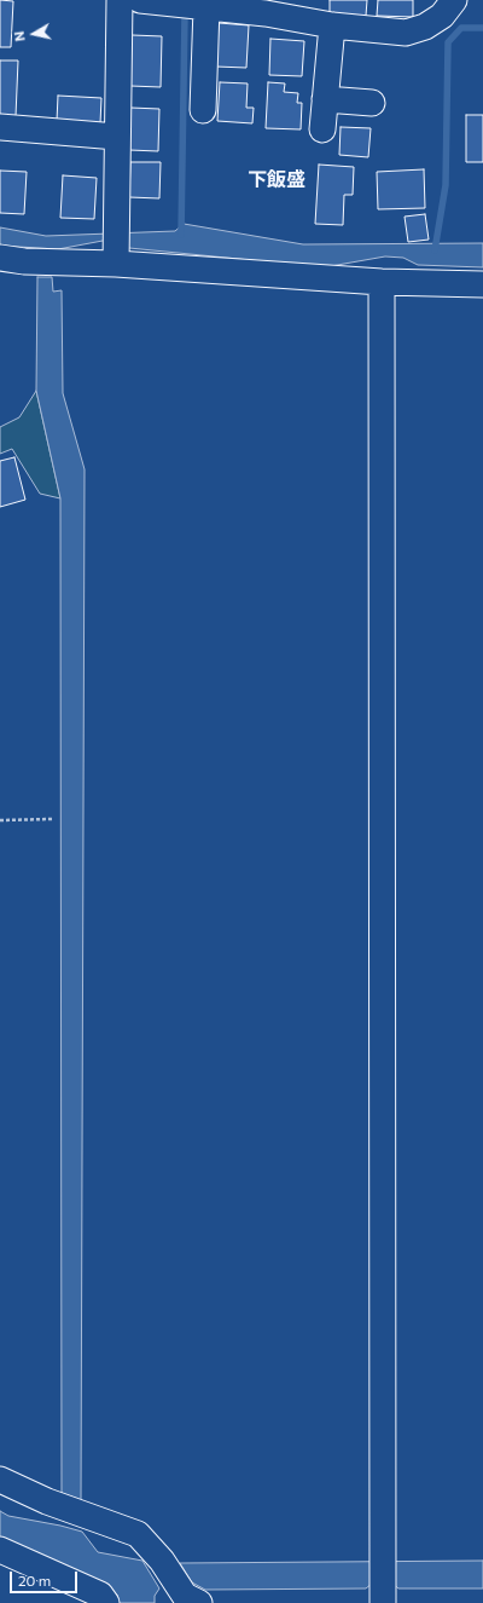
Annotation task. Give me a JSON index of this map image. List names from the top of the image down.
{
  "districts": ["下飯盛"],
  "scale_bar": "20 m",
  "north": "left"
}
